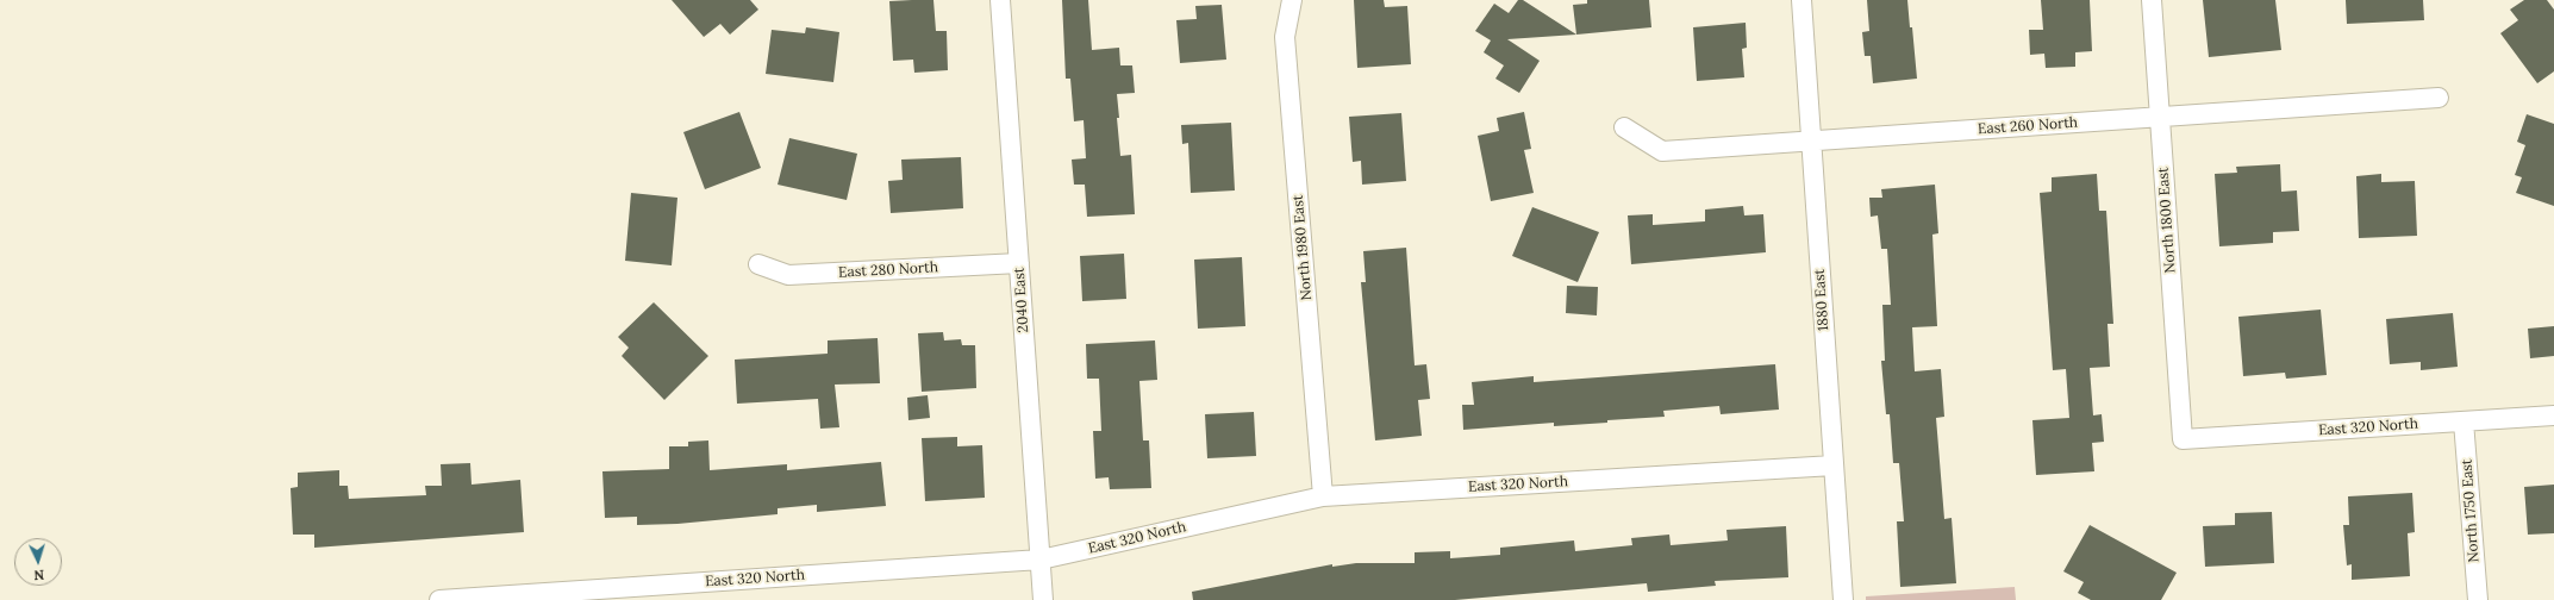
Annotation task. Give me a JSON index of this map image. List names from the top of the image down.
{
  "streets": {
    "street": [
      "East 260 North",
      "North 1800 East",
      "North 1980 East",
      "East 280 North",
      "2040 East",
      "1880 East",
      "East 320 North",
      "North 1750 East"
    ]
  },
  "crossings": [
    ["East 260 North", "North 1800 East"],
    ["East 260 North", "1880 East"],
    ["North 1800 East", "East 320 North"],
    ["North 1980 East", "East 320 North"],
    ["East 280 North", "2040 East"],
    ["2040 East", "East 320 North"],
    ["1880 East", "East 320 North"],
    ["East 320 North", "North 1750 East"]
  ],
  "north": "bottom"
}
